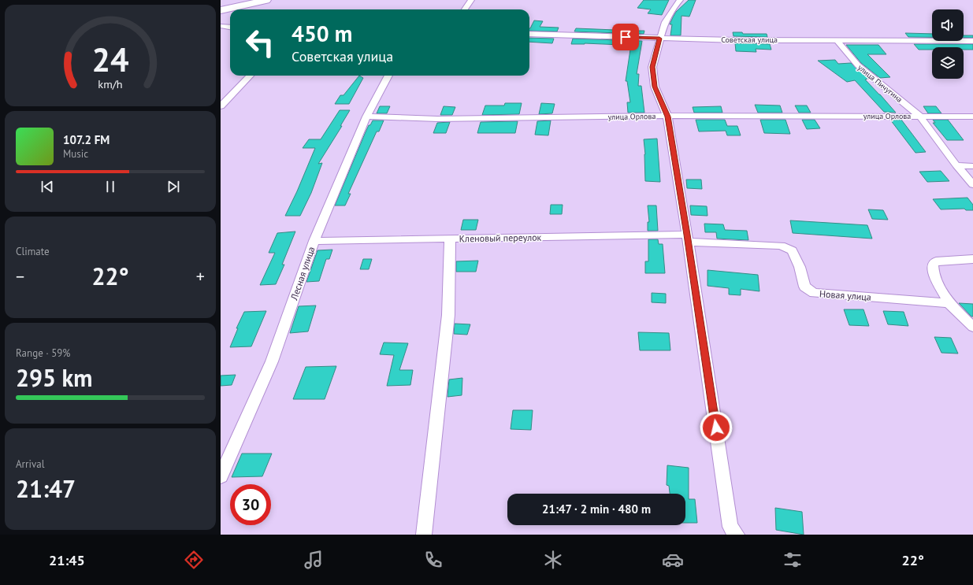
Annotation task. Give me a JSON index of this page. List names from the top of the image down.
{
  "streets": {
    "street": [
      "Советская улица",
      "улица Пичугина",
      "улица Орлова",
      "Кленовый переулок",
      "Лесная улица",
      "Новая улица"
    ]
  },
  "crossings": [
    ["Советская улица", "улица Пичугина"],
    ["улица Пичугина", "улица Орлова"],
    ["улица Орлова", "Лесная улица"],
    ["Кленовый переулок", "Лесная улица"],
    ["Кленовый переулок", "Новая улица"]
  ],
  "page": {
    "turn": ["450 m", "Советская улица"],
    "song": ["107.2 FM", "Music"],
    "tile": [
      "Climate",
      ["Range · 59%", "295 km"],
      ["Arrival", "21:47"]
    ],
    "heat": ["−", "22°", "+"],
    "limit": "30",
    "trip": "21:47 · 2 min · 480 m",
    "tabs": ["21:45", "22°"],
    "gauge": ["24", "km/h"]
  }
}
